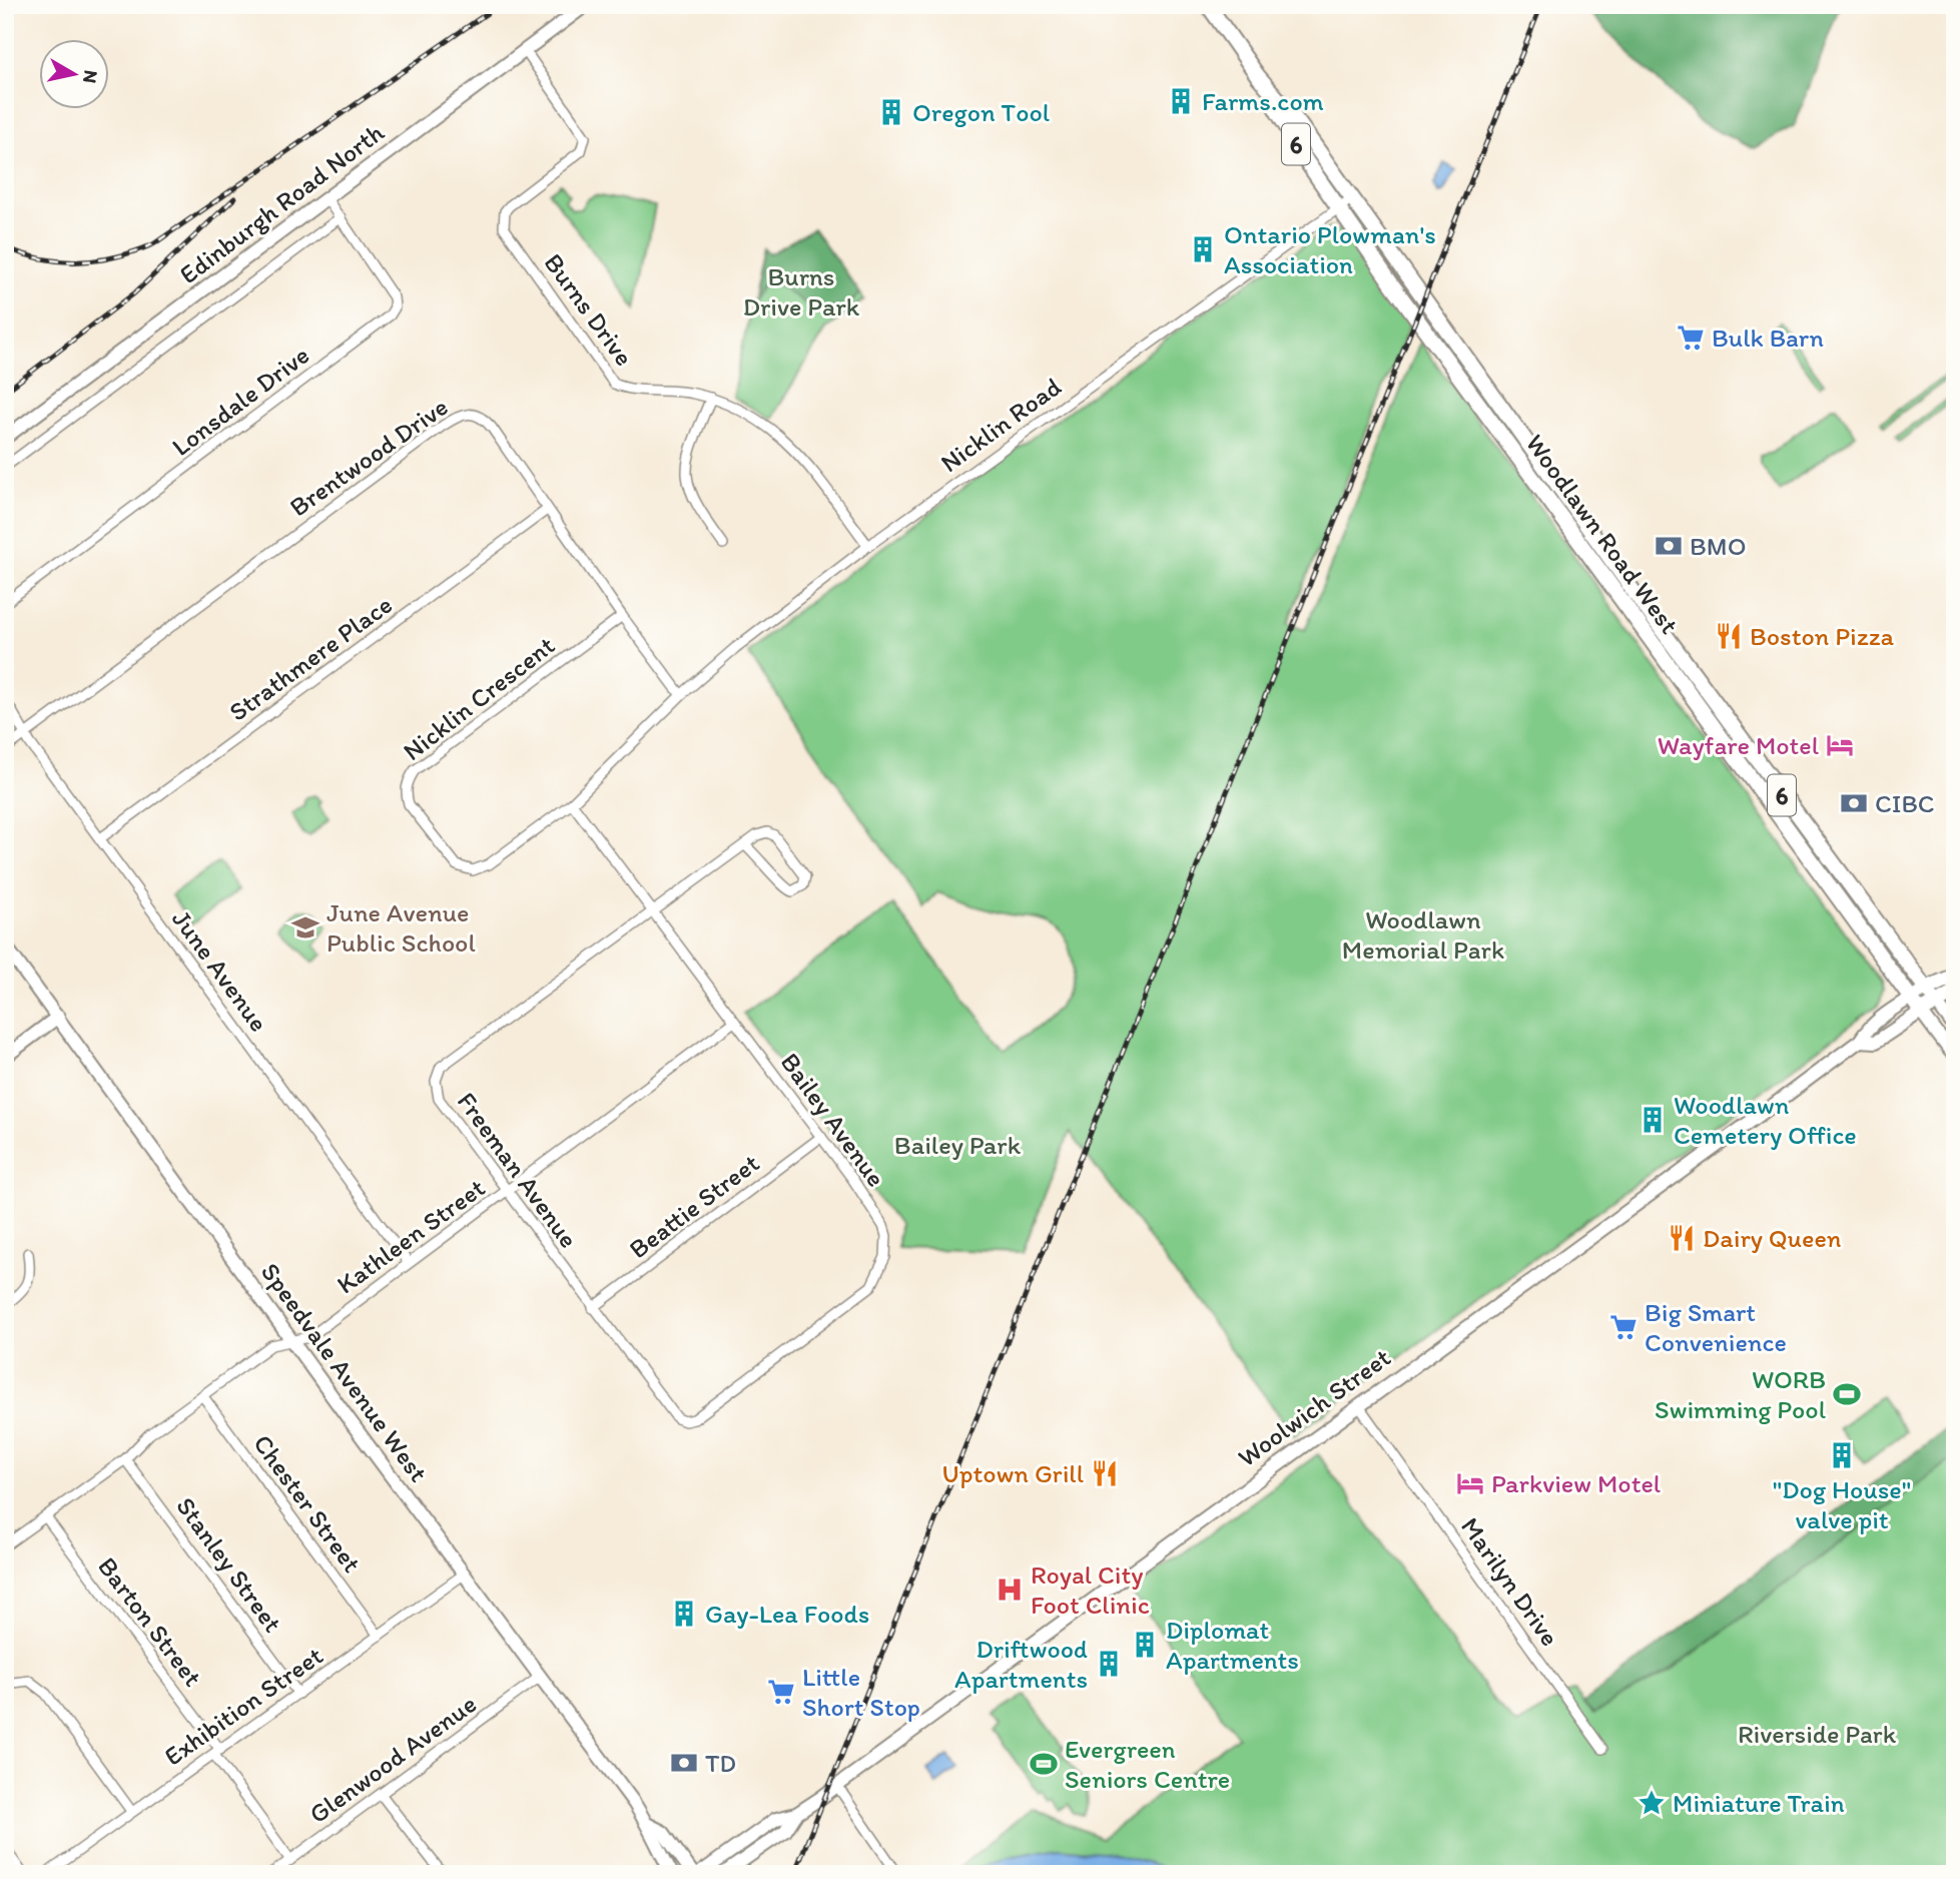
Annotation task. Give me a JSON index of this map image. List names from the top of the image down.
{
  "streets": {
    "main road": [
      "6",
      "Edinburgh Road North",
      "Woodlawn Road West",
      "Speedvale Avenue West",
      "Woolwich Street"
    ],
    "street": [
      "Burns Drive",
      "Lonsdale Drive",
      "Nicklin Road",
      "Brentwood Drive",
      "Strathmere Place",
      "Nicklin Crescent",
      "June Avenue",
      "Bailey Avenue",
      "Freeman Avenue",
      "Beattie Street",
      "Kathleen Street",
      "Chester Street",
      "Stanley Street",
      "Marilyn Drive",
      "Barton Street",
      "Exhibition Street",
      "Glenwood Avenue"
    ]
  },
  "crossings": [
    ["Edinburgh Road North", "Burns Drive"],
    ["Edinburgh Road North", "Lonsdale Drive"],
    ["Burns Drive", "Nicklin Road"],
    ["Nicklin Road", "Brentwood Drive"],
    ["Nicklin Road", "Woodlawn Road West"],
    ["Nicklin Road", "Nicklin Crescent"],
    ["Brentwood Drive", "Strathmere Place"],
    ["Brentwood Drive", "Nicklin Crescent"],
    ["Brentwood Drive", "June Avenue"],
    ["Woodlawn Road West", "Woolwich Street"],
    ["Strathmere Place", "June Avenue"],
    ["Nicklin Crescent", "Bailey Avenue"],
    ["June Avenue", "Kathleen Street"],
    ["Bailey Avenue", "Freeman Avenue"],
    ["Bailey Avenue", "Beattie Street"],
    ["Bailey Avenue", "Kathleen Street"],
    ["Freeman Avenue", "Beattie Street"],
    ["Freeman Avenue", "Kathleen Street"],
    ["Kathleen Street", "Speedvale Avenue West"],
    ["Kathleen Street", "Chester Street"],
    ["Kathleen Street", "Stanley Street"],
    ["Kathleen Street", "Barton Street"],
    ["Speedvale Avenue West", "Exhibition Street"],
    ["Speedvale Avenue West", "Glenwood Avenue"],
    ["Woolwich Street", "Marilyn Drive"],
    ["Chester Street", "Exhibition Street"],
    ["Stanley Street", "Exhibition Street"],
    ["Barton Street", "Exhibition Street"],
    ["Barton Street", "Glenwood Avenue"]
  ],
  "parks": [
    "Burns Drive Park",
    "Woodlawn Memorial Park",
    "Bailey Park",
    "Riverside Park"
  ],
  "places": {
    "building": [
      "Farms.com",
      "Oregon Tool",
      "Ontario Plowman's Association",
      "Woodlawn Cemetery Office",
      "\"Dog House\" valve pit",
      "Gay-Lea Foods",
      "Diplomat Apartments",
      "Driftwood Apartments"
    ],
    "supermarket": ["Bulk Barn", "Big Smart Convenience", "Little Short Stop"],
    "bank": ["BMO", "CIBC", "TD"],
    "restaurant": ["Boston Pizza", "Dairy Queen", "Uptown Grill"],
    "hotel": ["Wayfare Motel", "Parkview Motel"],
    "school or university": ["June Avenue Public School"],
    "sports": ["WORB Swimming Pool", "Evergreen Seniors Centre"],
    "hospital": ["Royal City Foot Clinic"],
    "place": ["Miniature Train"]
  },
  "north": "right"
}
